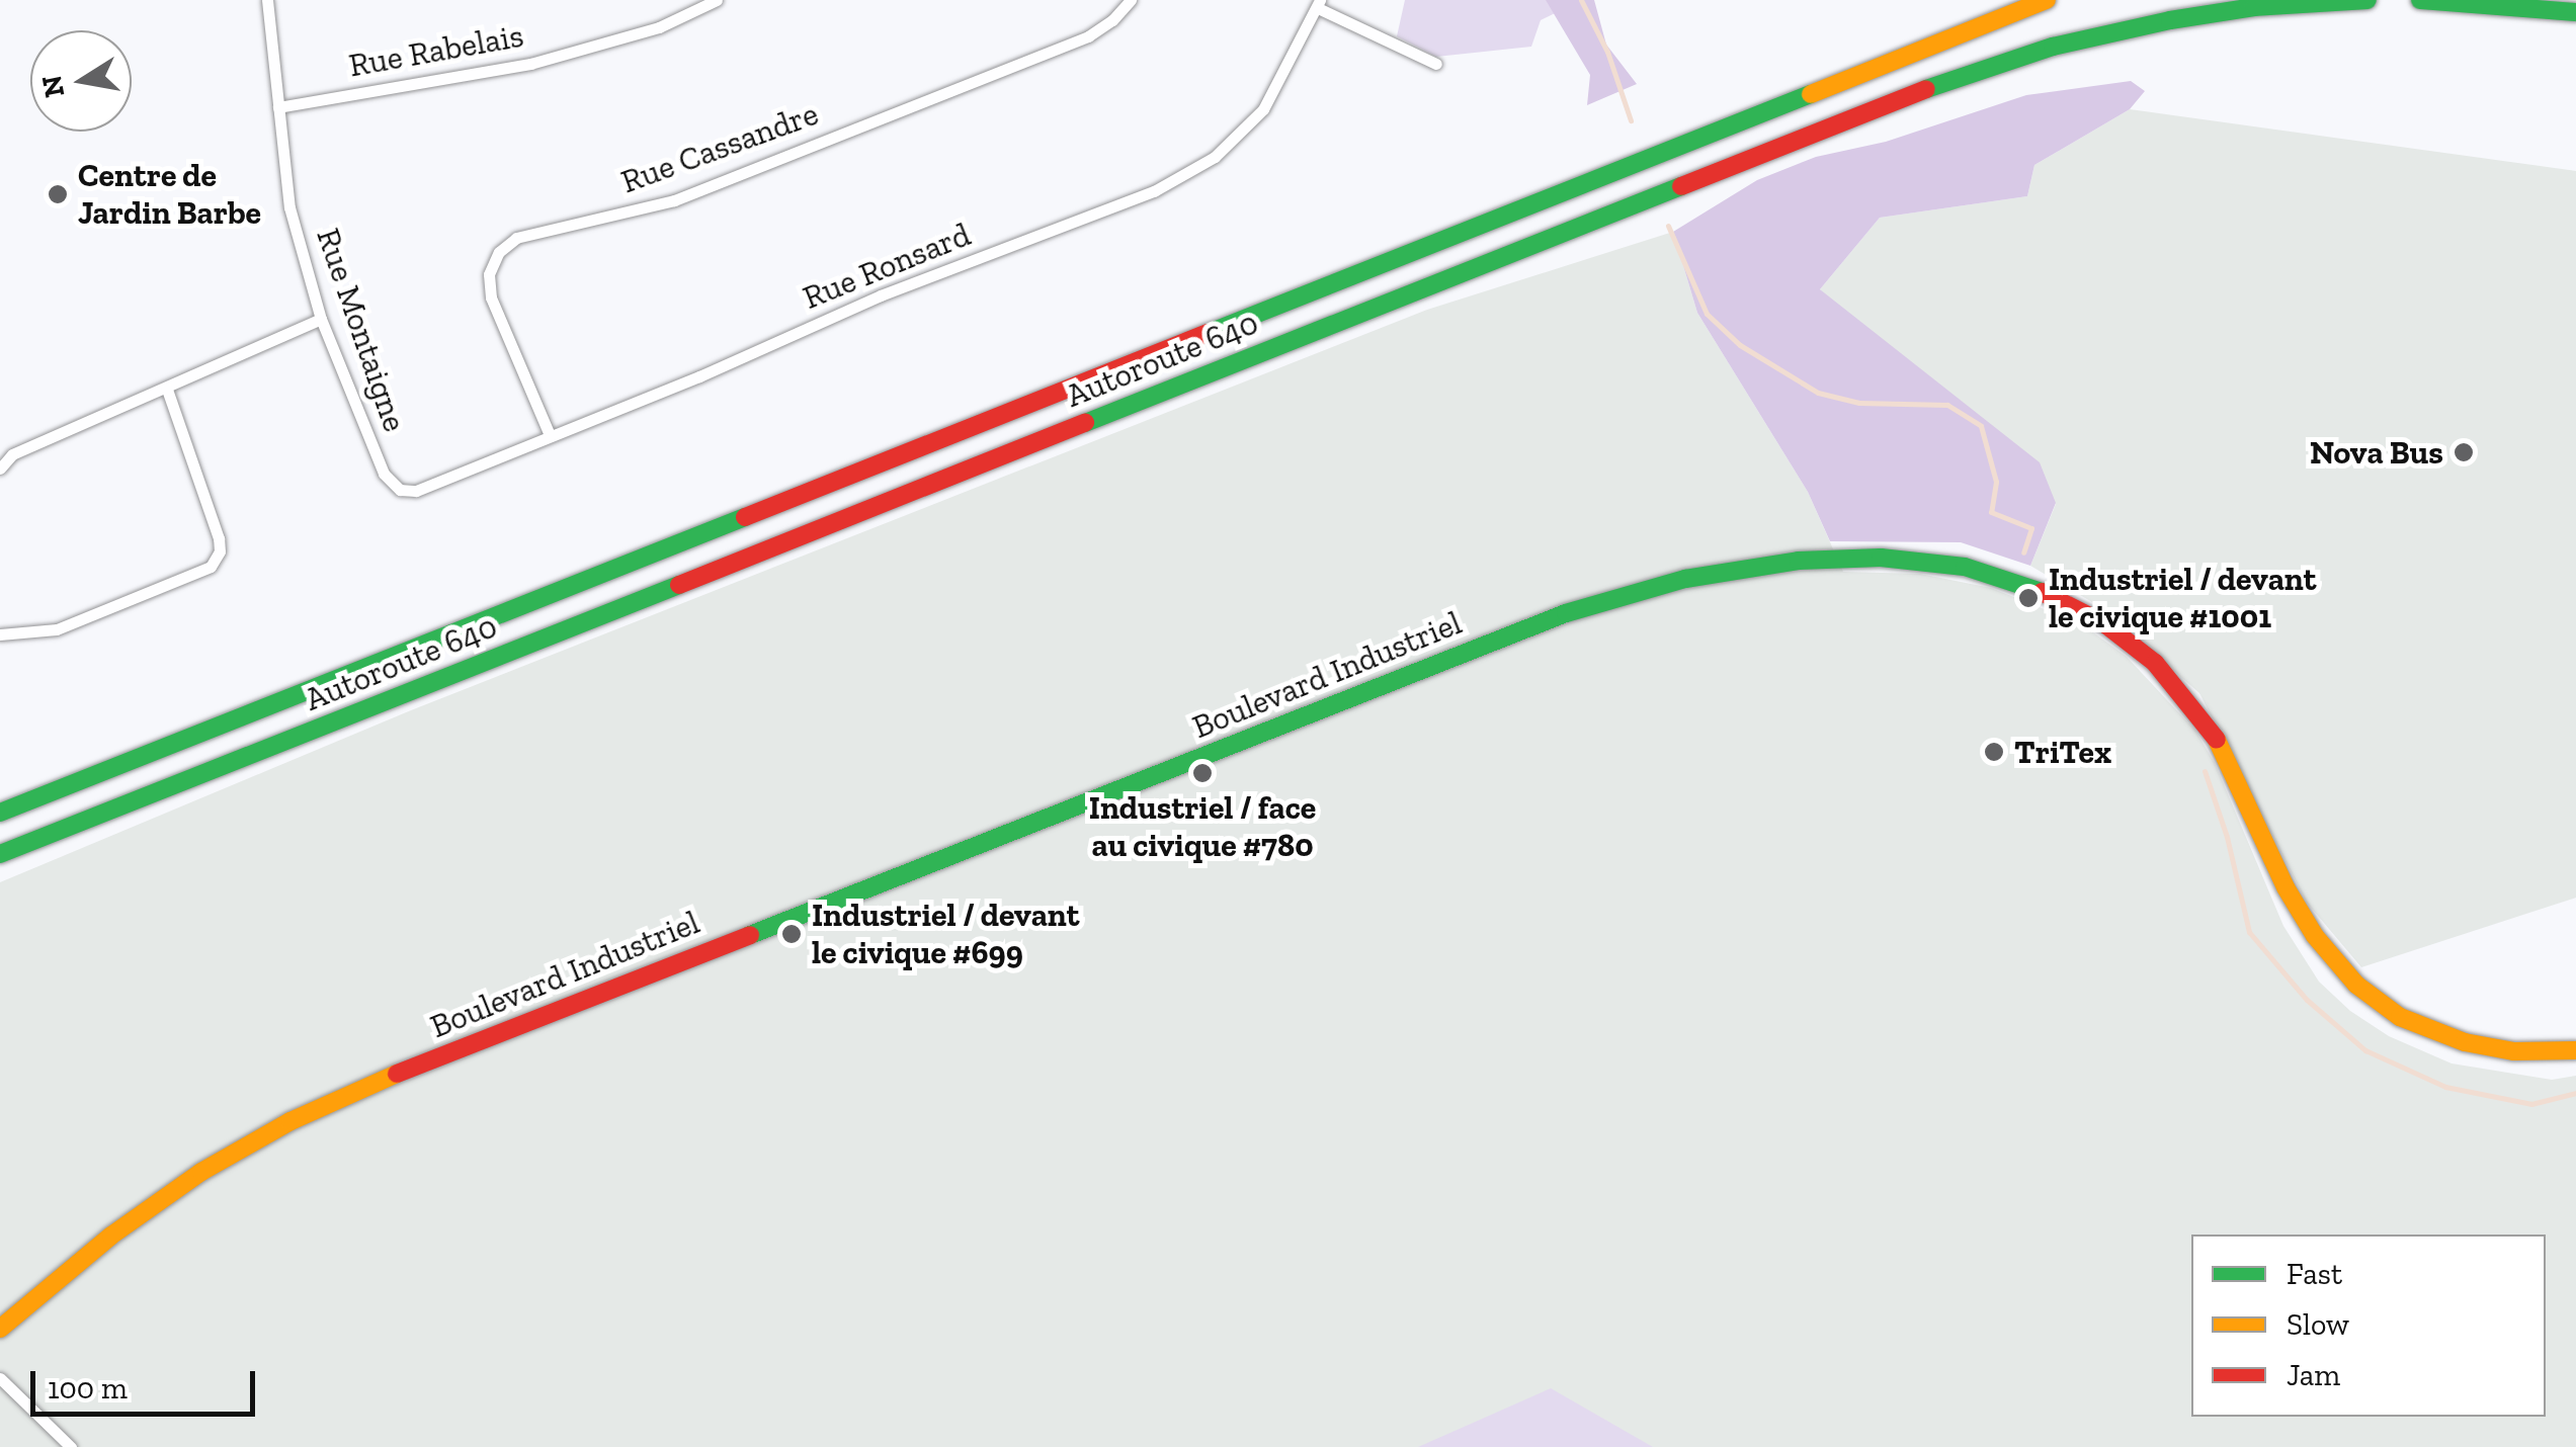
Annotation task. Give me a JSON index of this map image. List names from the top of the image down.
{
  "streets": {
    "main road": ["Autoroute 640", "Boulevard Industriel"],
    "street": [
      "Rue Rabelais",
      "Rue Cassandre",
      "Rue Ronsard",
      "Rue Montaigne"
    ]
  },
  "crossings": [
    ["Rue Rabelais", "Rue Montaigne"],
    ["Rue Cassandre", "Rue Ronsard"],
    ["Rue Ronsard", "Rue Montaigne"]
  ],
  "places": [
    "Centre de Jardin Barbe",
    "Nova Bus",
    "Industriel / devant le civique #1001",
    "TriTex",
    "Industriel / face au civique #780",
    "Industriel / devant le civique #699"
  ],
  "legend": ["Fast", "Slow", "Jam"],
  "scale_bar": "100 m",
  "north": "left"
}
